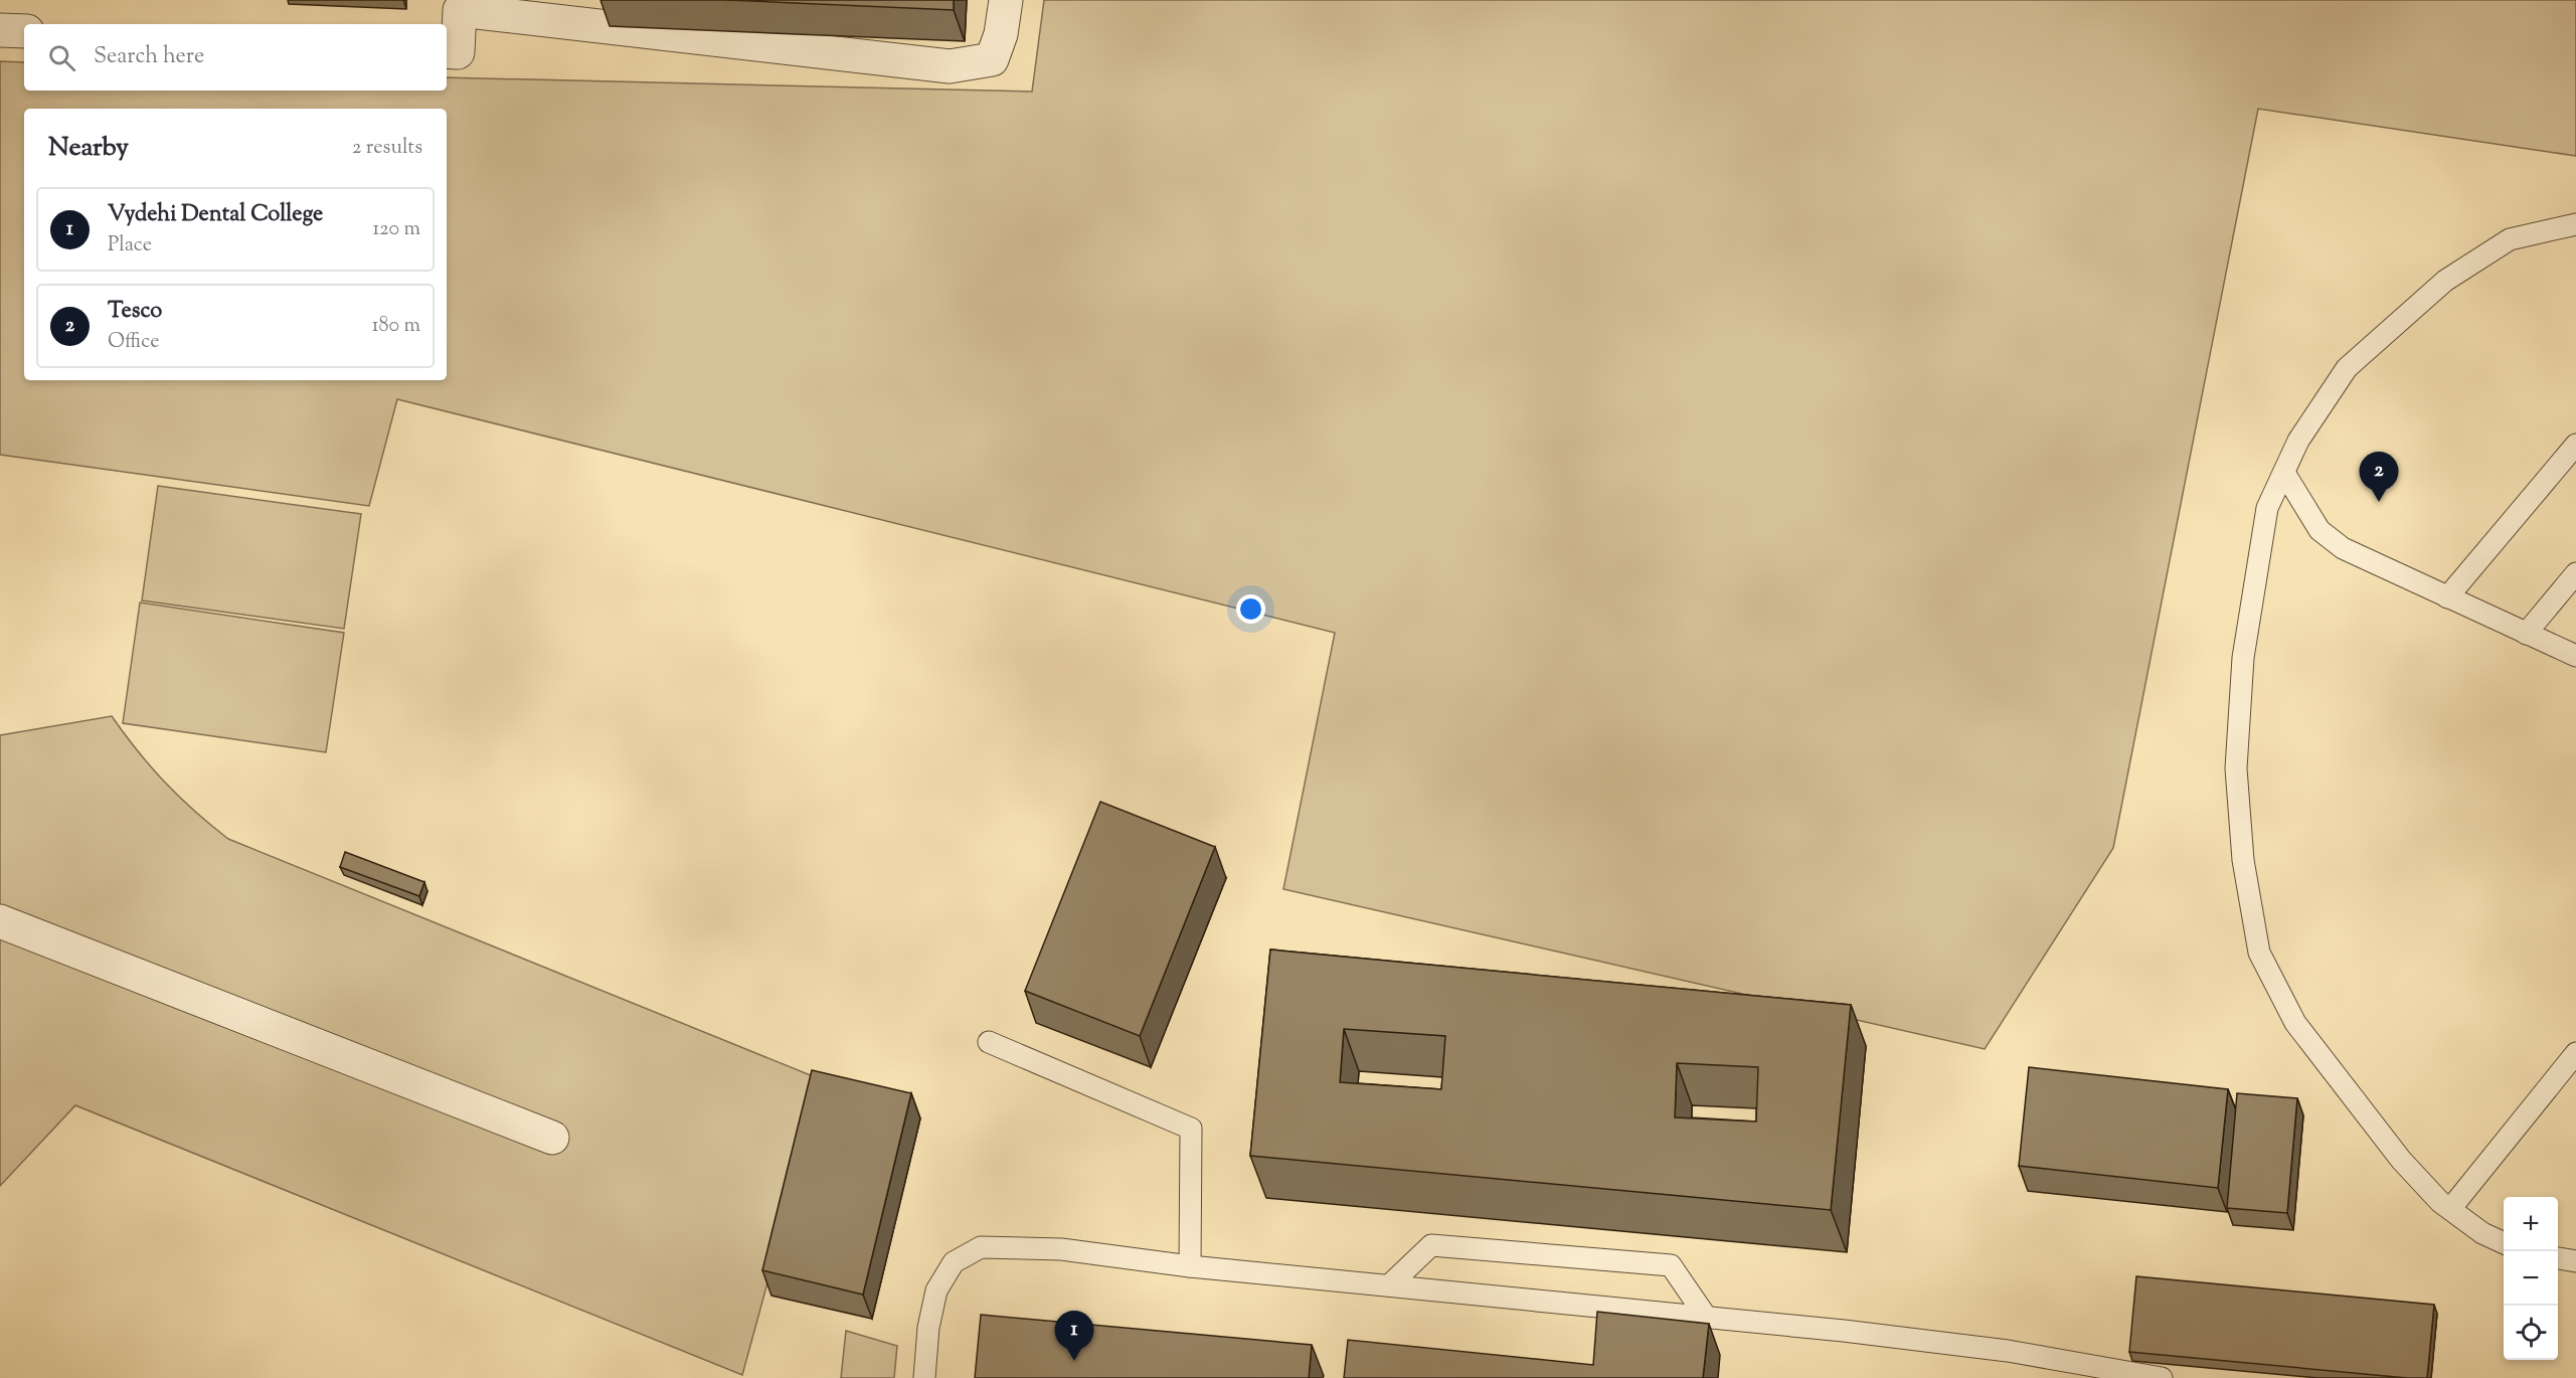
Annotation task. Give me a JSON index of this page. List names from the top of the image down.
{
  "page": {
    "search": "Search here",
    "heading": ["Nearby", "2 results"],
    "list": [
      {
        "mark": "1",
        "name": "Vydehi Dental College",
        "note": "Place",
        "value": "120 m"
      },
      {
        "mark": "2",
        "name": "Tesco",
        "note": "Office",
        "value": "180 m"
      }
    ],
    "pins": ["2", "1"],
    "map_buttons": ["+", "−"]
  }
}
